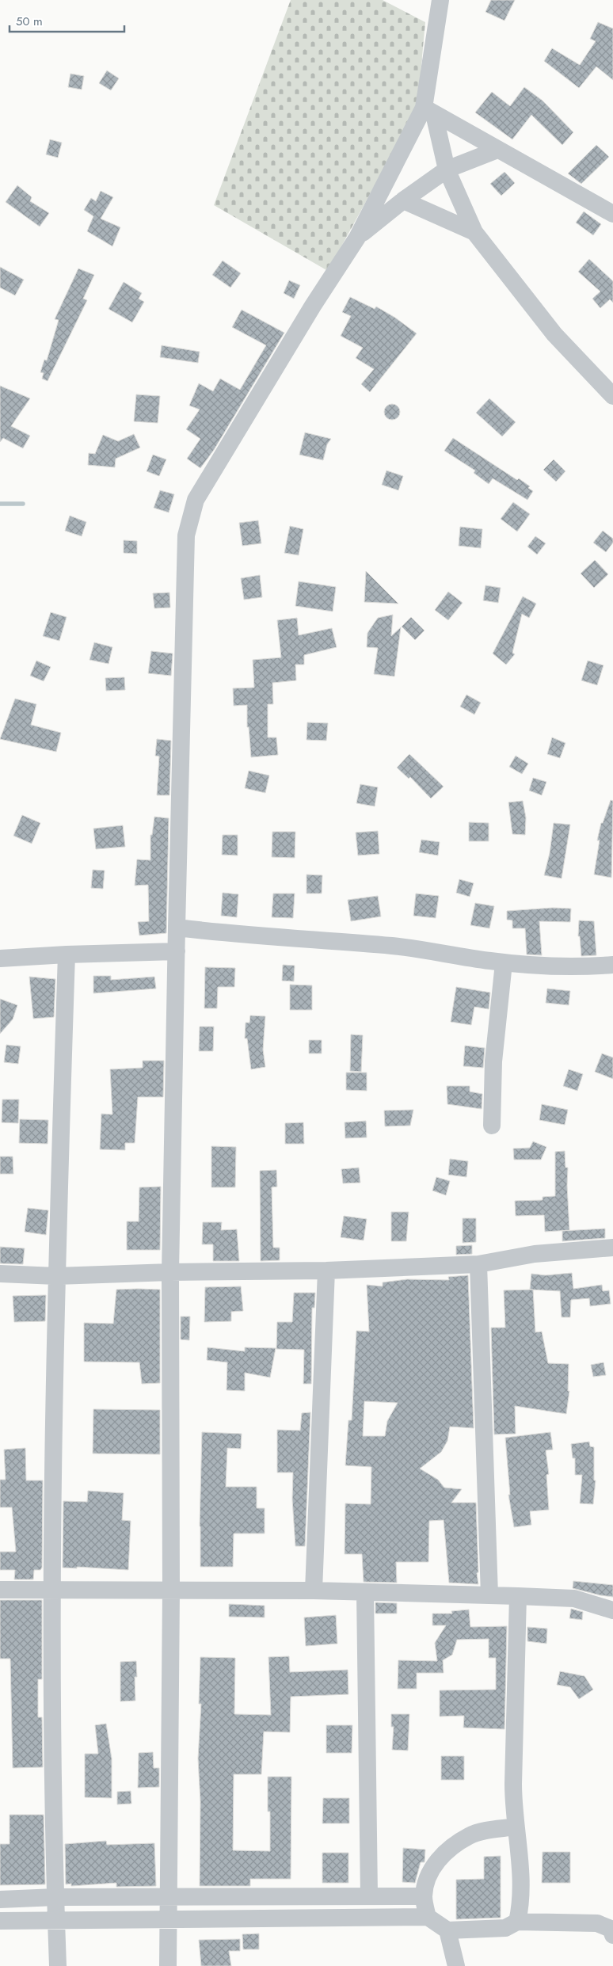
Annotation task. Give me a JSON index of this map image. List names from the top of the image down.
{
  "scale_bar": "50 m"
}
